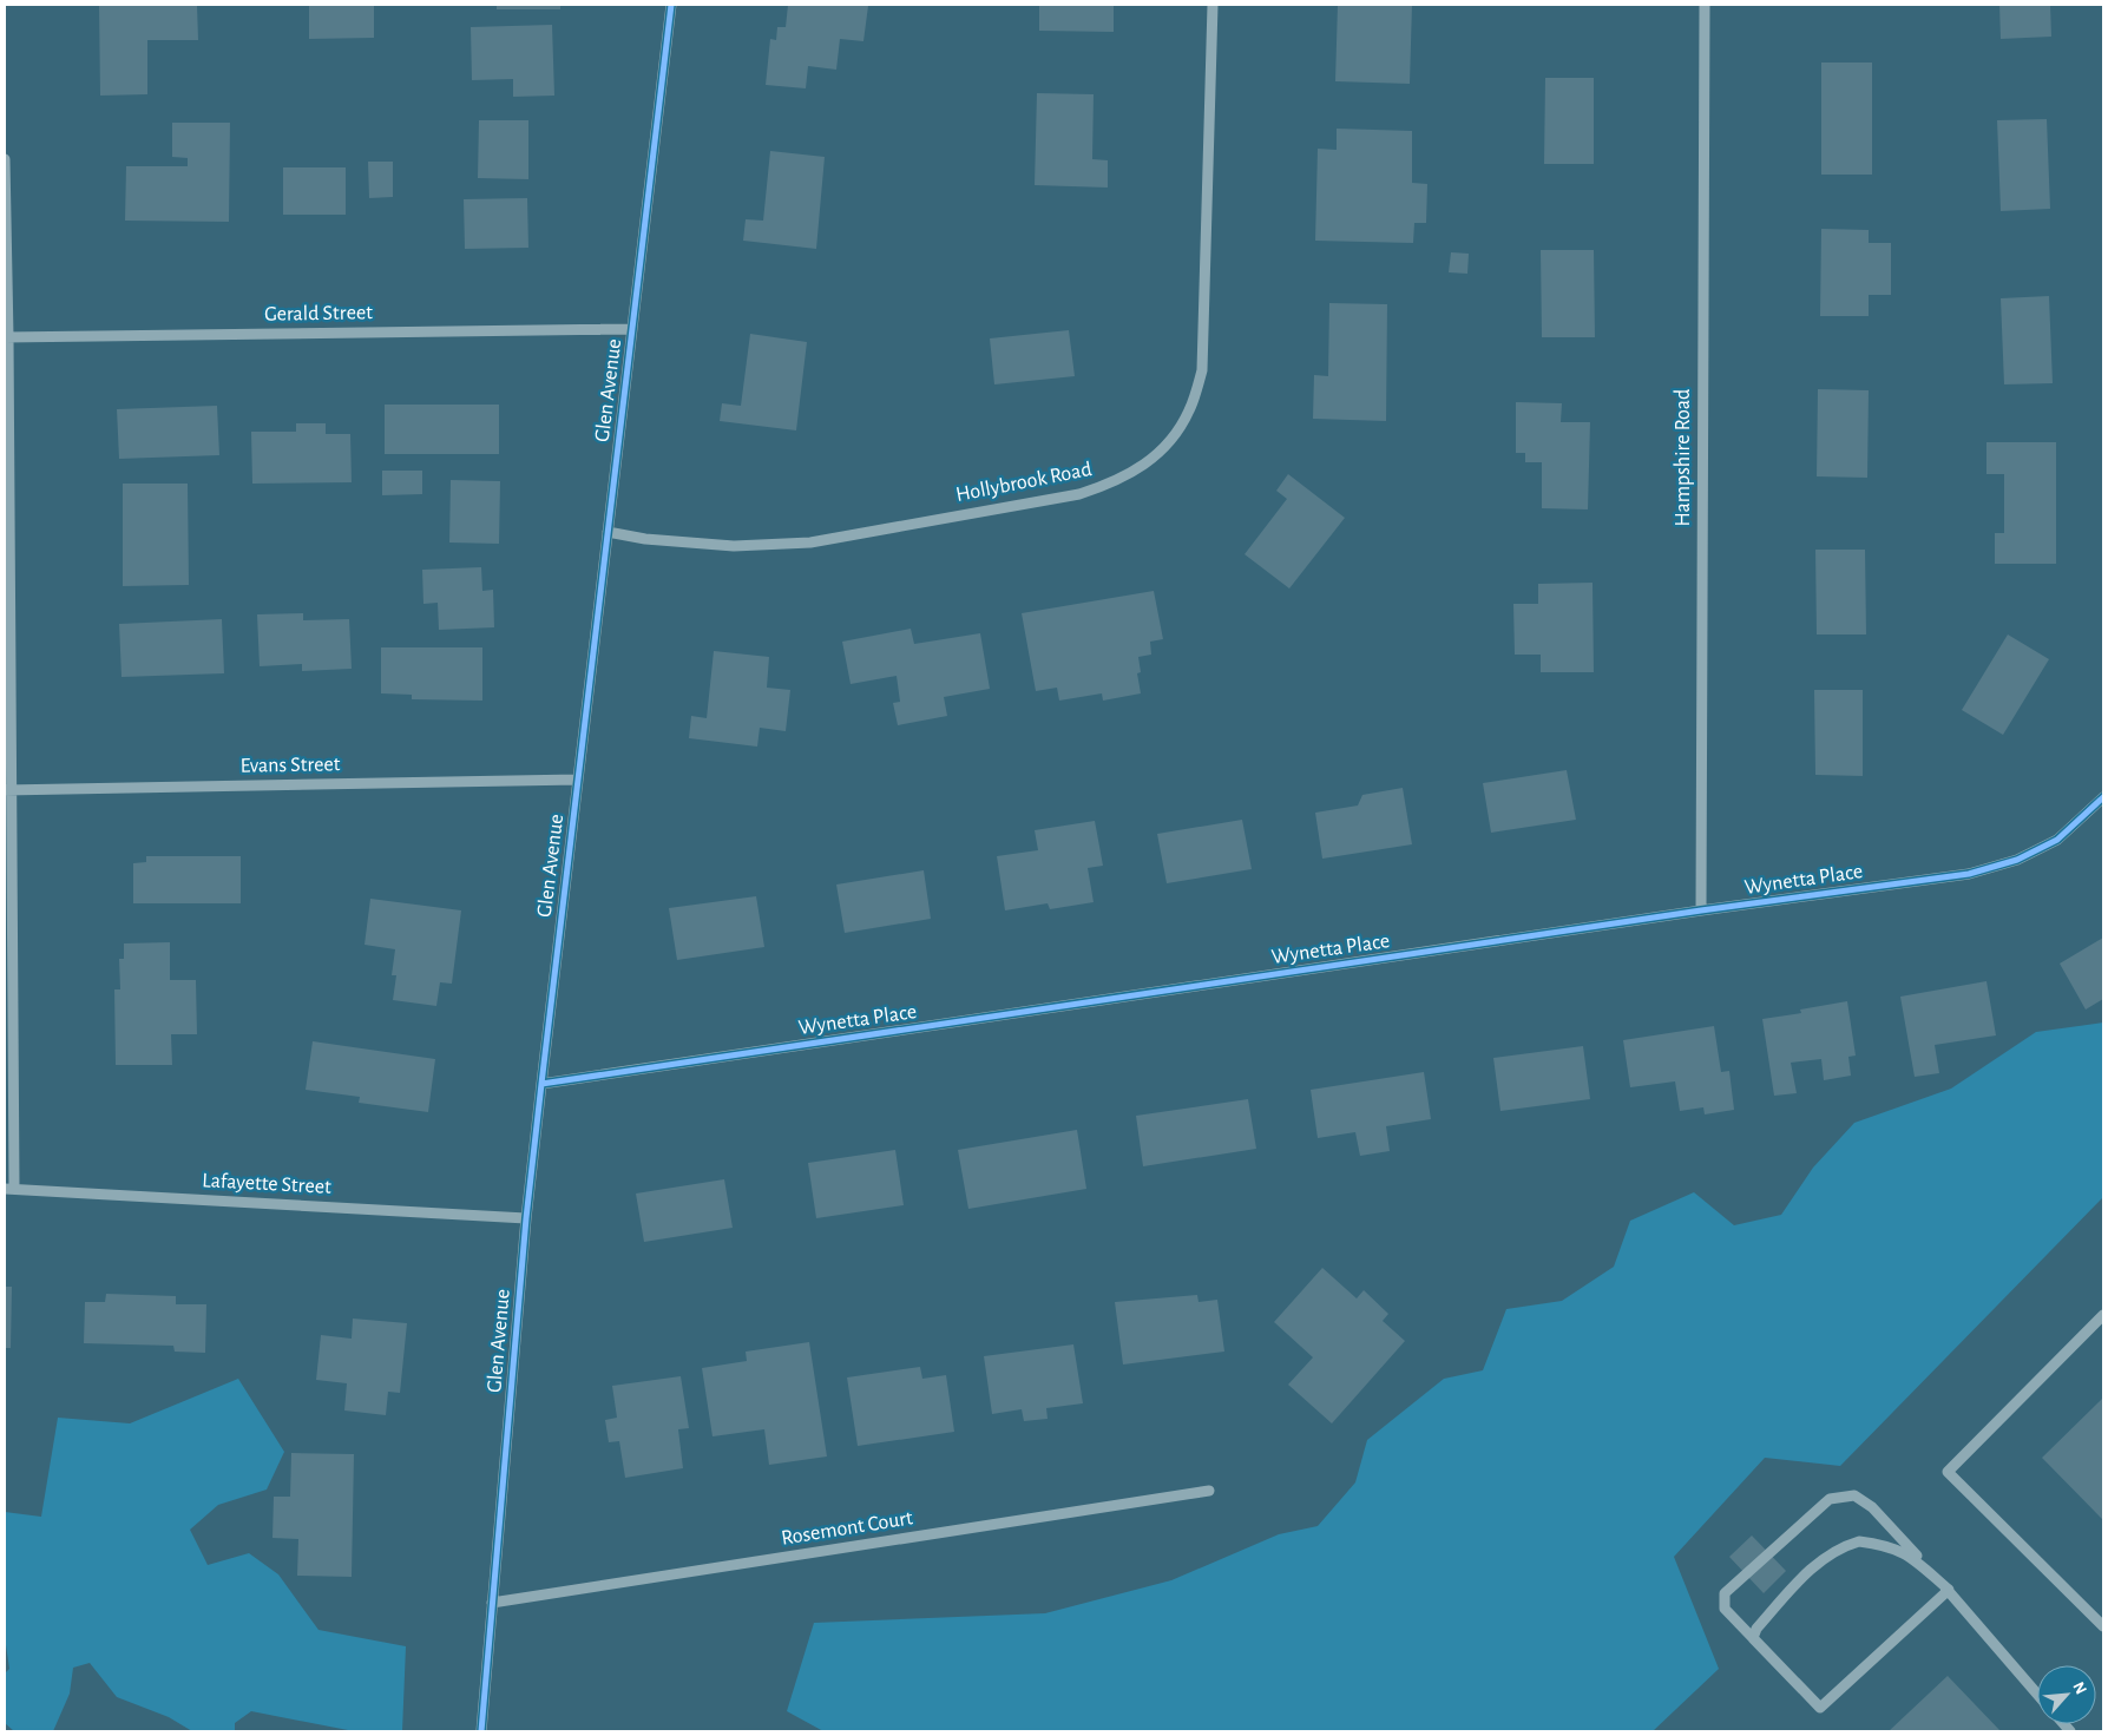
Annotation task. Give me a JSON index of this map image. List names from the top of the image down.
{
  "streets": {
    "street": [
      "Gerald Street",
      "Glen Avenue",
      "Hampshire Road",
      "Hollybrook Road",
      "Evans Street",
      "Wynetta Place",
      "Lafayette Street",
      "Rosemont Court"
    ]
  },
  "crossings": [
    ["Gerald Street", "Glen Avenue"],
    ["Glen Avenue", "Hollybrook Road"],
    ["Glen Avenue", "Evans Street"],
    ["Glen Avenue", "Wynetta Place"],
    ["Glen Avenue", "Lafayette Street"],
    ["Glen Avenue", "Rosemont Court"],
    ["Hampshire Road", "Wynetta Place"]
  ],
  "north": "top right"
}
